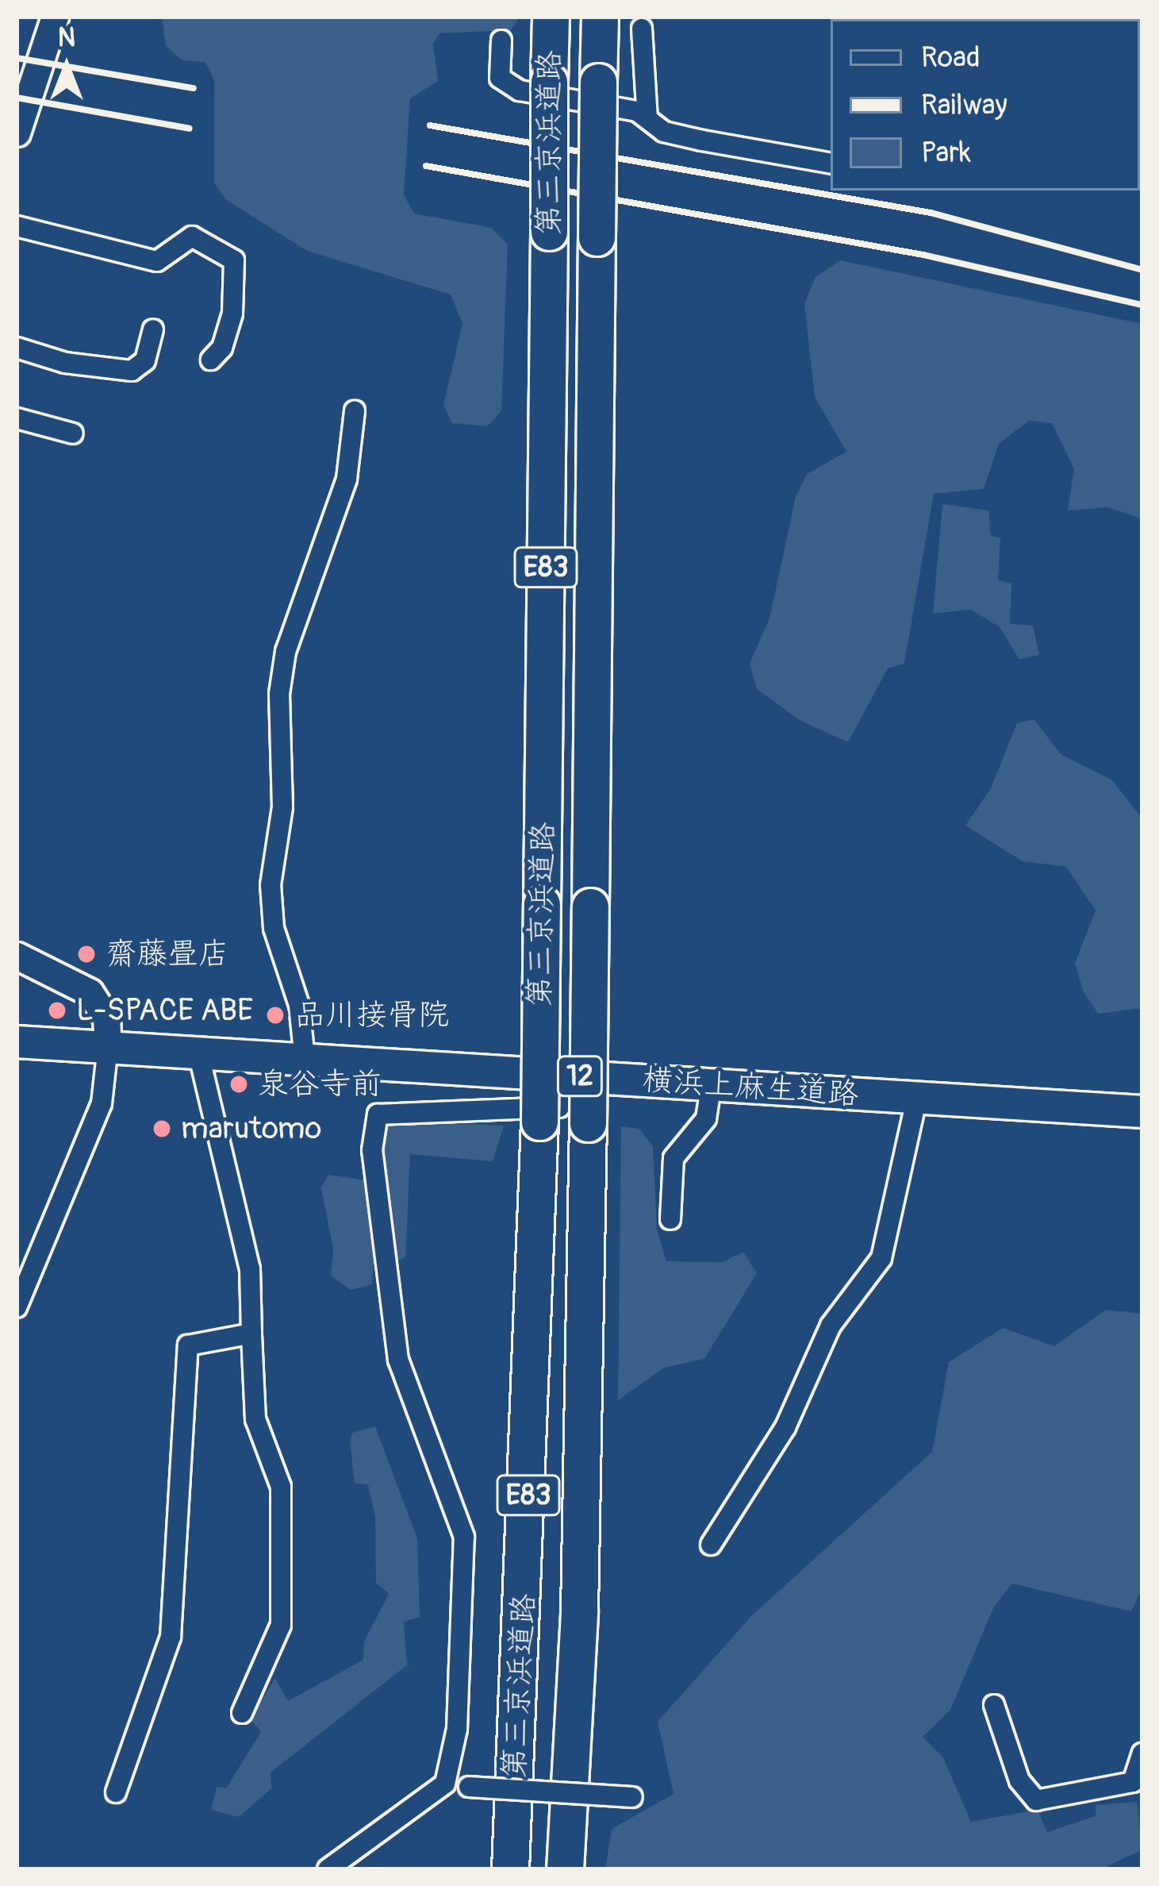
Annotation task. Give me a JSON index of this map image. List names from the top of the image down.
{
  "streets": {
    "highway": ["第三京浜道路", "E83"],
    "main road": ["12", "横浜上麻生道路"]
  },
  "places": [
    "齋藤畳店",
    "L-SPACE ABE",
    "品川接骨院",
    "泉谷寺前",
    "marutomo"
  ],
  "legend": ["Road", "Railway", "Park"],
  "north": "top"
}
